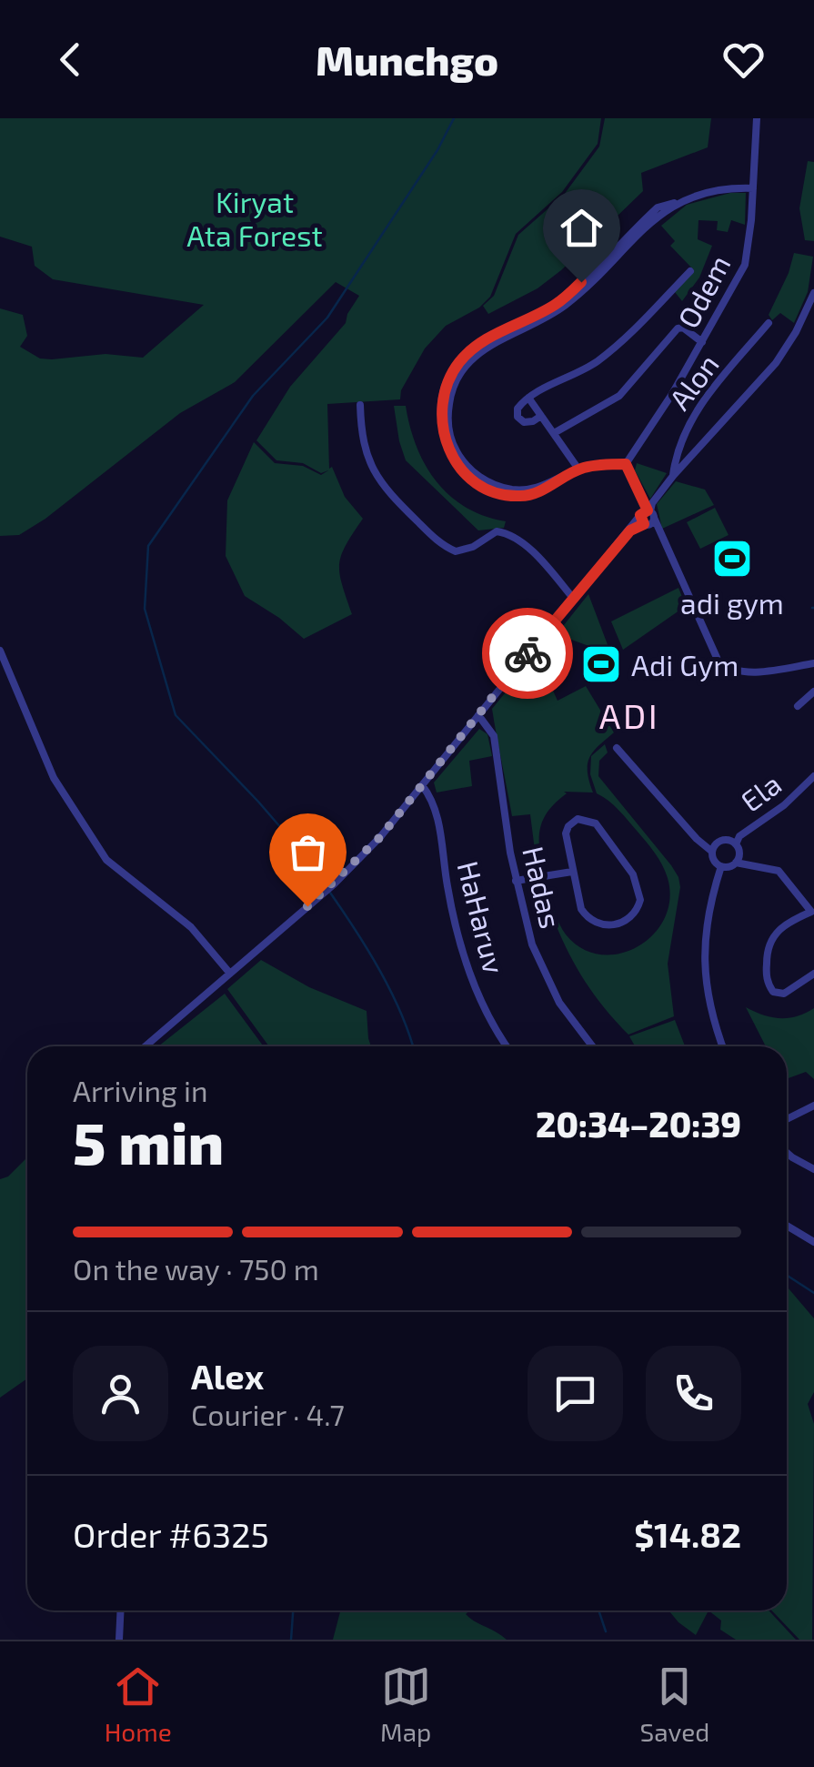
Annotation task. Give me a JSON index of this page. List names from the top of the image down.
{
  "streets": {
    "street": [
      "Odem",
      "Alon",
      "Ela",
      "Hadas",
      "HaHaruv"
    ]
  },
  "districts": ["ADI"],
  "parks": ["Kiryat Ata Forest"],
  "places": {
    "sports": ["adi gym", "Adi Gym"]
  },
  "page": {
    "header": "Munchgo",
    "heading": ["5 min", "Arriving in", "20:34–20:39"],
    "panel": [
      "Alex",
      "Courier · 4.7",
      "Order #6325",
      "$14.82"
    ],
    "bar": "On the way · 750 m",
    "tabs": ["Home", "Map", "Saved"]
  }
}
